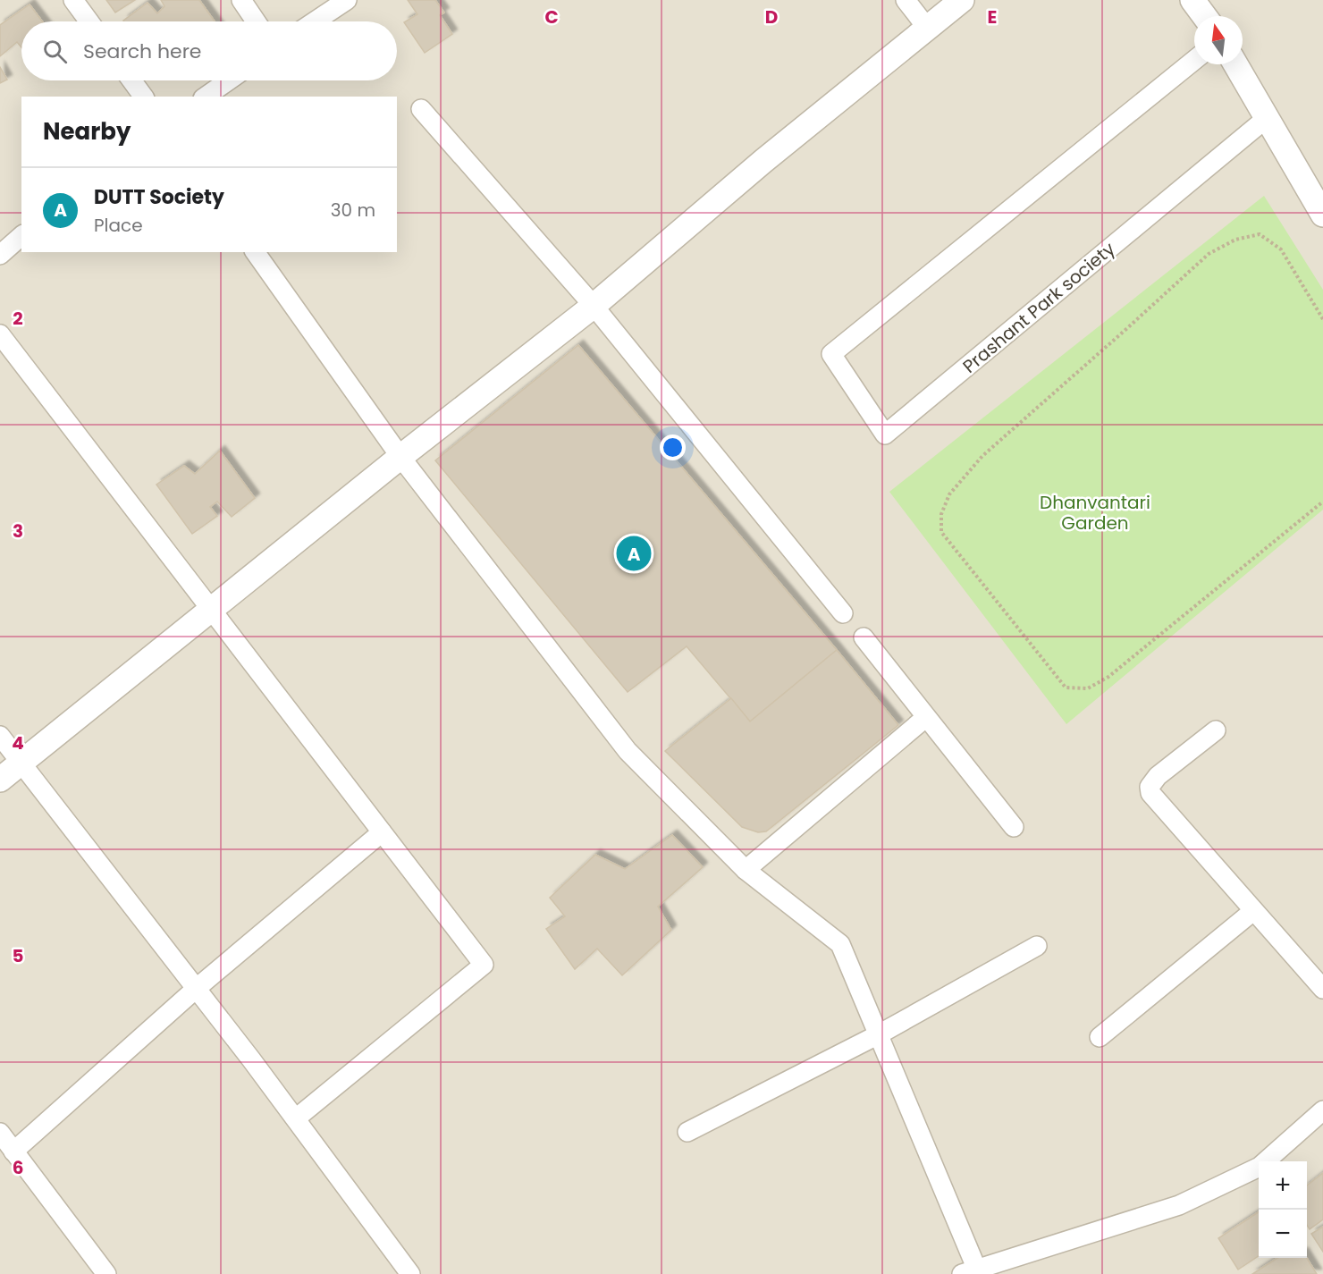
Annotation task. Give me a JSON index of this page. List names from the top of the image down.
{
  "streets": {
    "street": ["Prashant Park society"]
  },
  "parks": ["Dhanvantari Garden"],
  "north": "top",
  "page": {
    "search": "Search here",
    "heading": "Nearby",
    "list": [
      {
        "mark": "A",
        "name": "DUTT Society",
        "note": "Place",
        "value": "30 m"
      }
    ],
    "pins": "A",
    "map_buttons": ["+", "−"]
  },
  "grid": {
    "columns": ["C", "D", "E"],
    "rows": [
      "2",
      "3",
      "4",
      "5",
      "6"
    ]
  }
}
